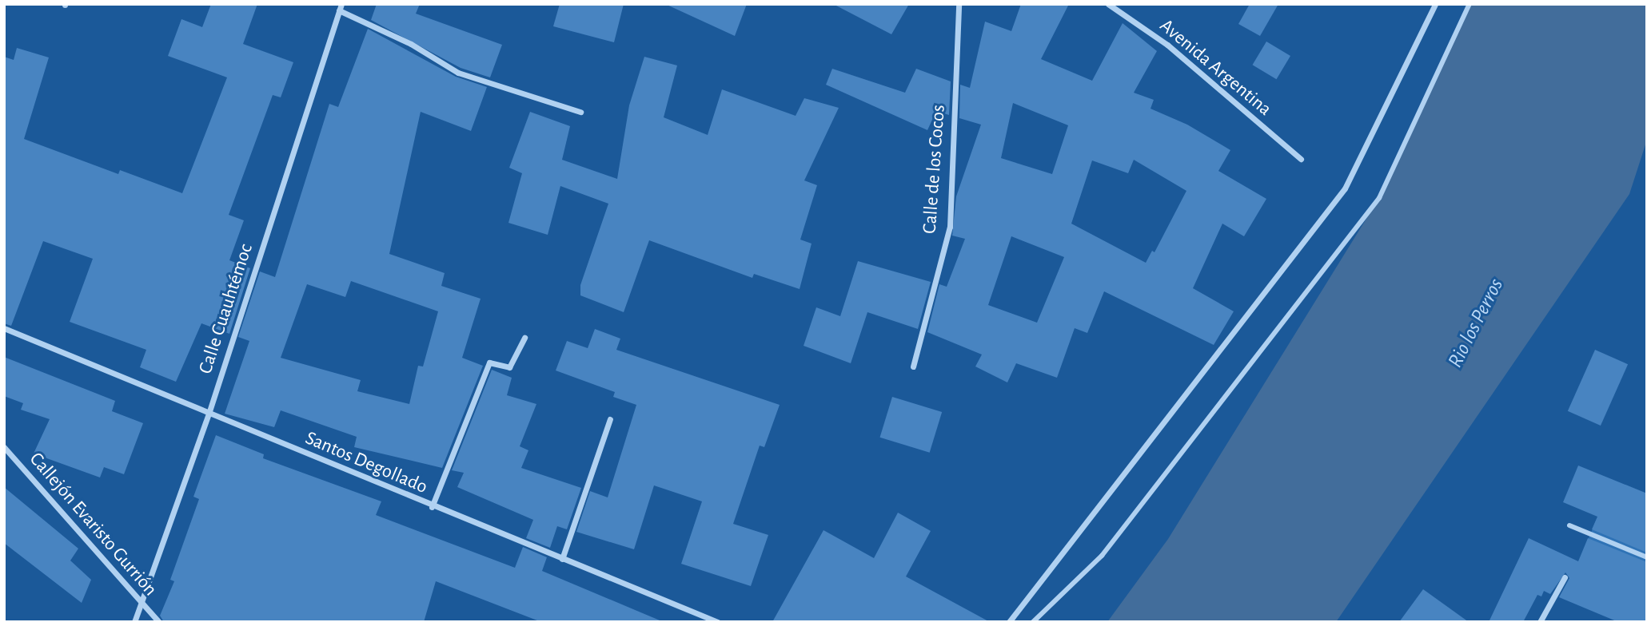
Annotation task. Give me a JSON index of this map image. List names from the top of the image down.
{
  "streets": {
    "street": [
      "Avenida Argentina",
      "Calle de los Cocos",
      "Calle Cuauhtémoc",
      "Santos Degollado",
      "Callejón Evaristo Gurrión"
    ]
  },
  "crossings": [
    ["Calle Cuauhtémoc", "Santos Degollado"],
    ["Calle Cuauhtémoc", "Callejón Evaristo Gurrión"]
  ],
  "water": ["Rio los Perros"]
}
